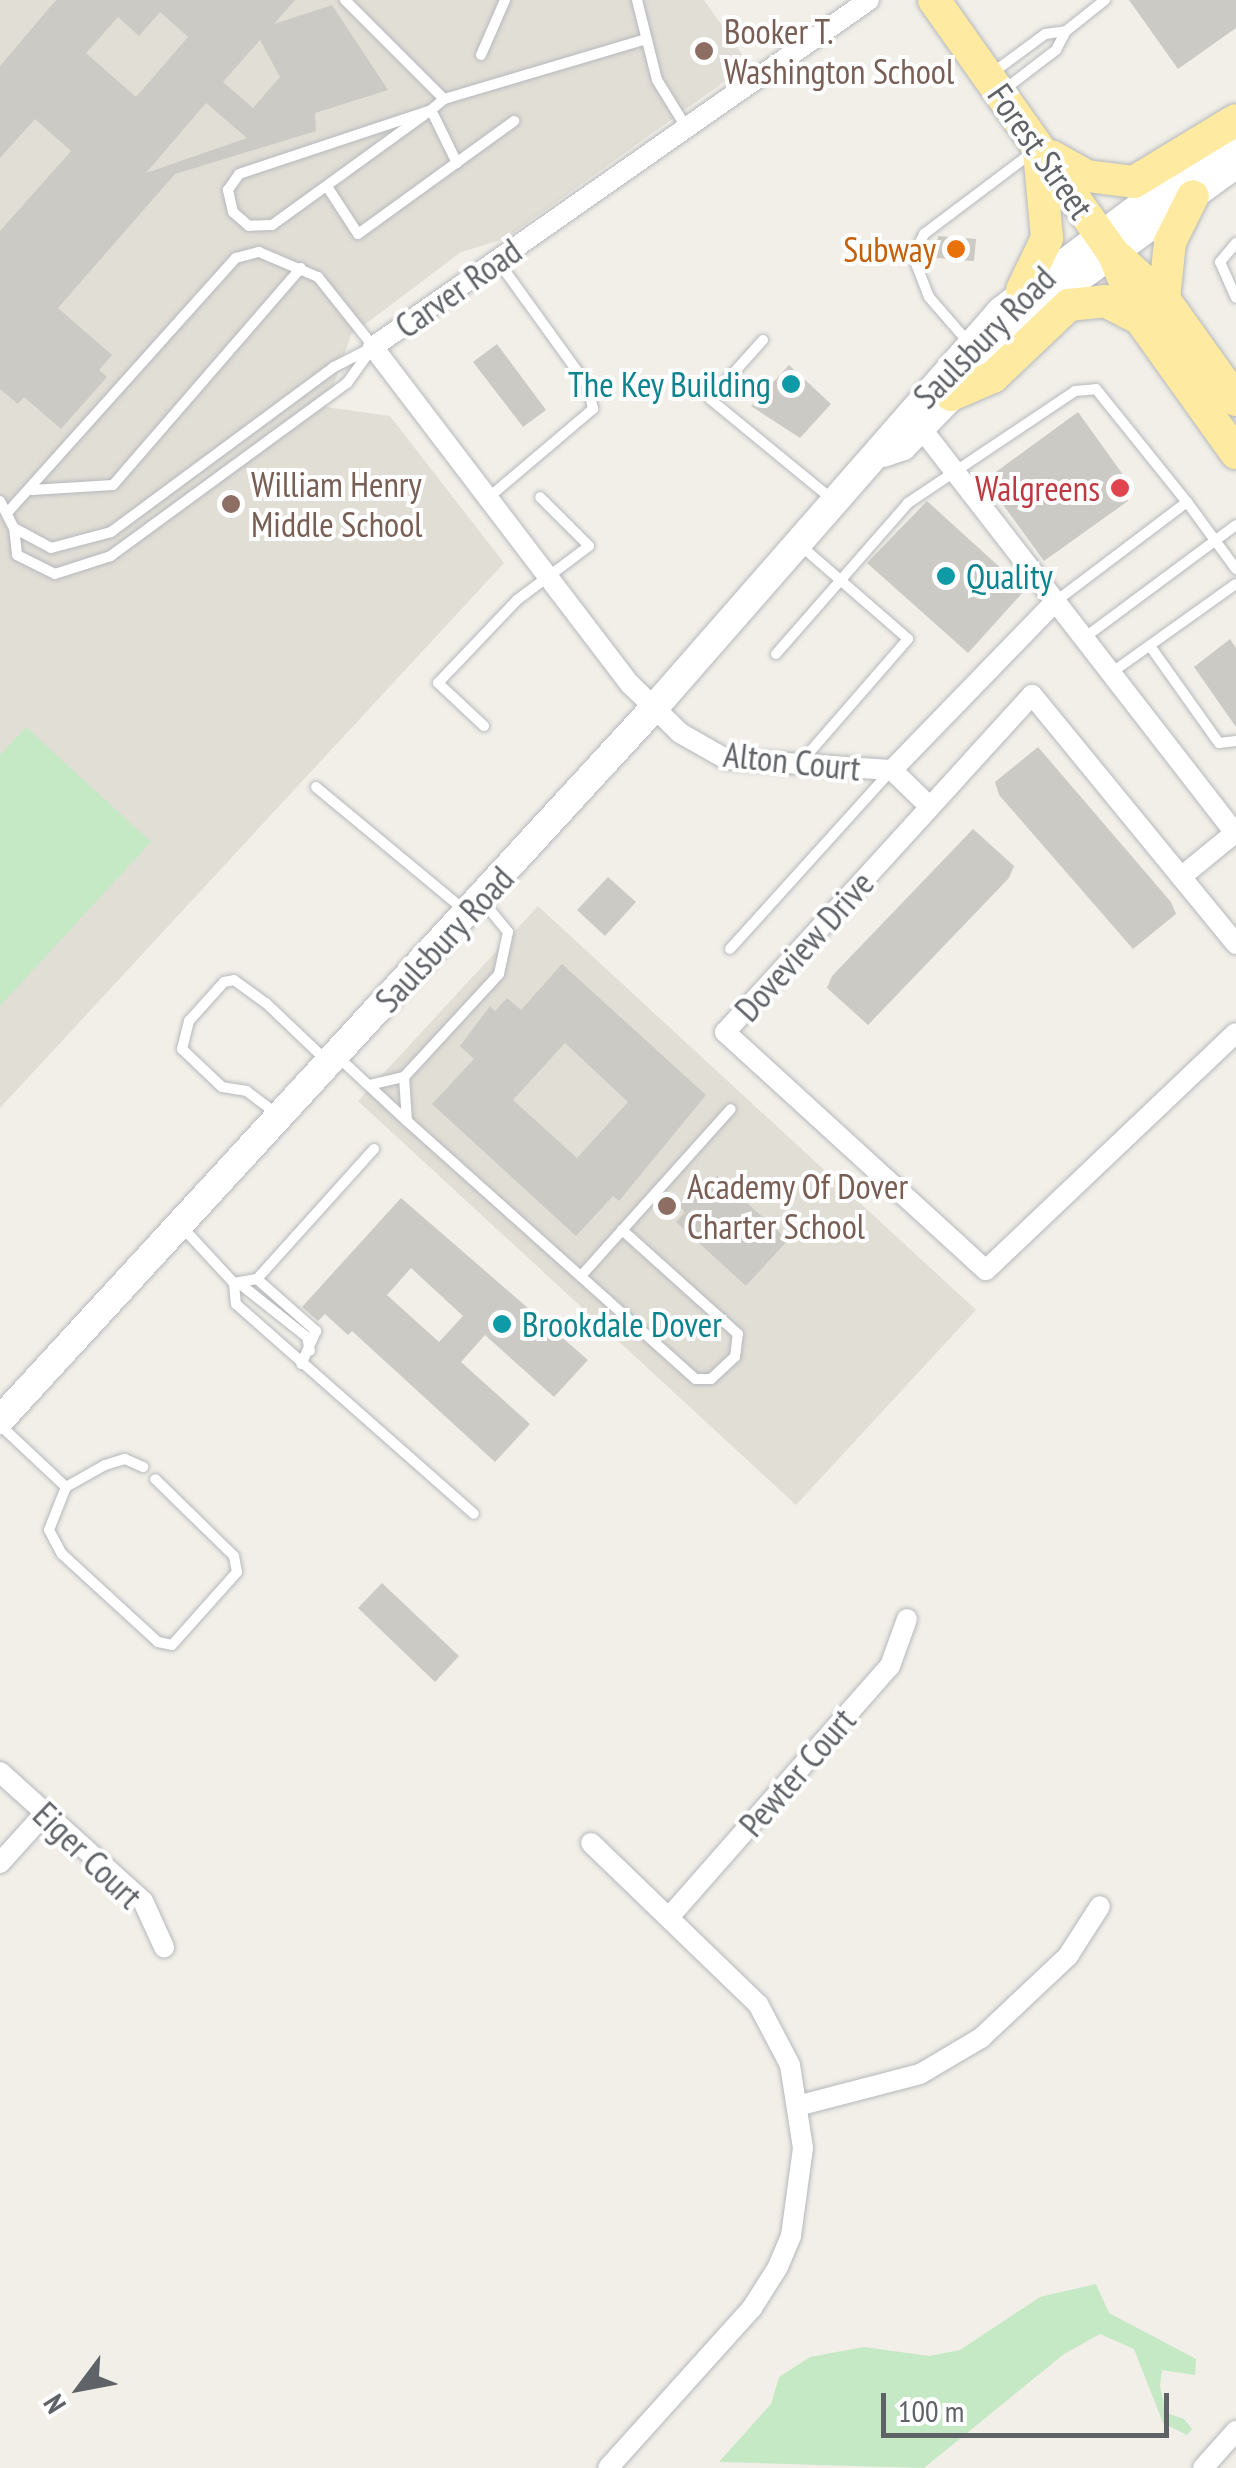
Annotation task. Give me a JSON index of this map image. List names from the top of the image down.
{
  "streets": {
    "highway": ["Forest Street"],
    "main road": ["Saulsbury Road"],
    "street": [
      "Carver Road",
      "Alton Court",
      "Doveview Drive",
      "Pewter Court",
      "Eiger Court"
    ]
  },
  "crossings": [
    ["Forest Street", "Saulsbury Road"],
    ["Carver Road", "Saulsbury Road"],
    ["Carver Road", "Alton Court"],
    ["Saulsbury Road", "Alton Court"]
  ],
  "places": [
    "Booker T. Washington School",
    "Subway",
    "The Key Building",
    "Walgreens",
    "William Henry Middle School",
    "Quality",
    "Academy Of Dover Charter School",
    "Brookdale Dover"
  ],
  "scale_bar": "100 m",
  "north": "bottom left"
}
